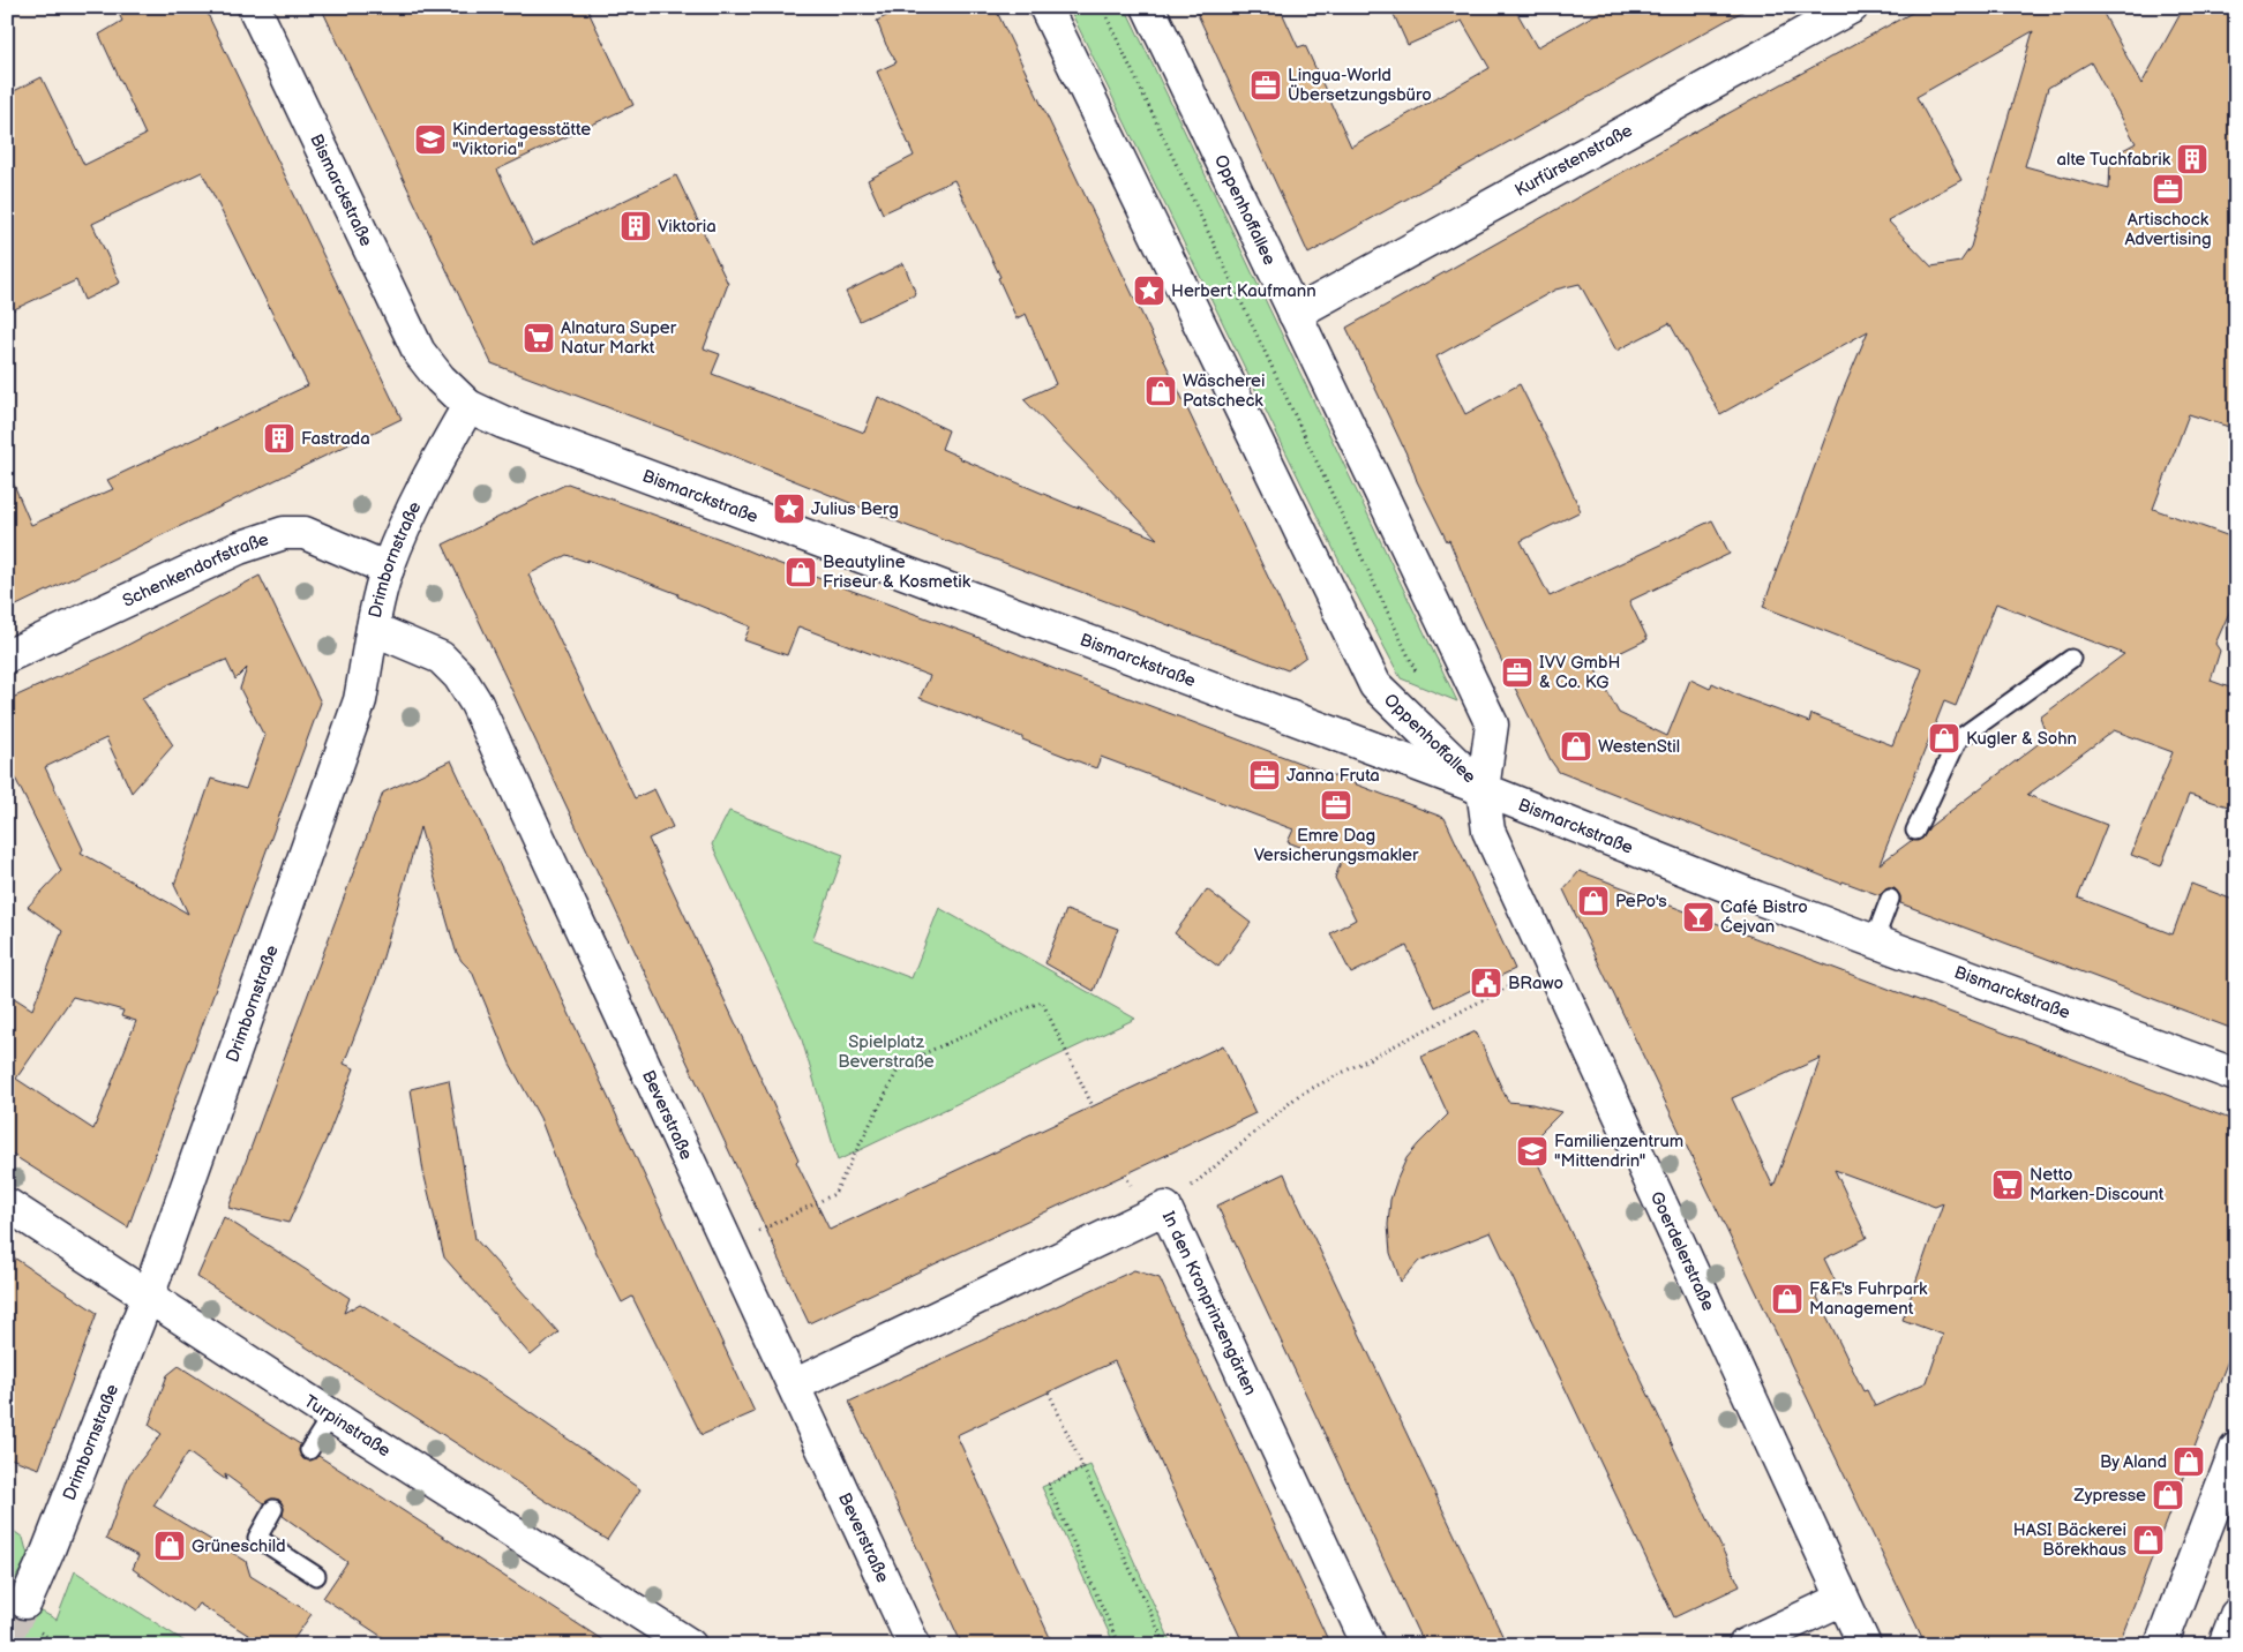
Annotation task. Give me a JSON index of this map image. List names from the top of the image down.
{
  "streets": {
    "street": [
      "Kurfürstenstraße",
      "Bismarckstraße",
      "Oppenhoffallee",
      "Drimbornstraße",
      "Schenkendorfstraße",
      "Beverstraße",
      "Goerdelerstraße",
      "In den Kronprinzengärten",
      "Turpinstraße"
    ]
  },
  "crossings": [
    ["Kurfürstenstraße", "Oppenhoffallee"],
    ["Bismarckstraße", "Oppenhoffallee"],
    ["Bismarckstraße", "Drimbornstraße"],
    ["Bismarckstraße", "Goerdelerstraße"],
    ["Oppenhoffallee", "Goerdelerstraße"],
    ["Drimbornstraße", "Schenkendorfstraße"],
    ["Drimbornstraße", "Beverstraße"],
    ["Drimbornstraße", "Turpinstraße"],
    ["Beverstraße", "In den Kronprinzengärten"]
  ],
  "parks": ["Spielplatz Beverstraße"],
  "places": {
    "office": [
      "Lingua-World Übersetzungsbüro",
      "Artischock Advertising",
      "IVV GmbH & Co. KG",
      "Janna Fruta",
      "Emre Dag Versicherungsmakler"
    ],
    "school or university": ["Kindertagesstätte \"Viktoria\"", "Familienzentrum \"Mittendrin\""],
    "building": ["alte Tuchfabrik", "Viktoria", "Fastrada"],
    "place": ["Herbert Kaufmann", "Julius Berg"],
    "supermarket": ["Alnatura Super Natur Markt", "Netto Marken-Discount"],
    "shop": [
      "Wäscherei Patscheck",
      "Beautyline Friseur & Kosmetik",
      "Kugler & Sohn",
      "WestenStil",
      "PePo's",
      "F&F's Fuhrpark Management",
      "By Aland",
      "Zypresse",
      "HASI Bäckerei Börekhaus",
      "Grüneschild"
    ],
    "bar": ["Café Bistro Ćejvan"],
    "public building": ["BRawo"]
  }
}
